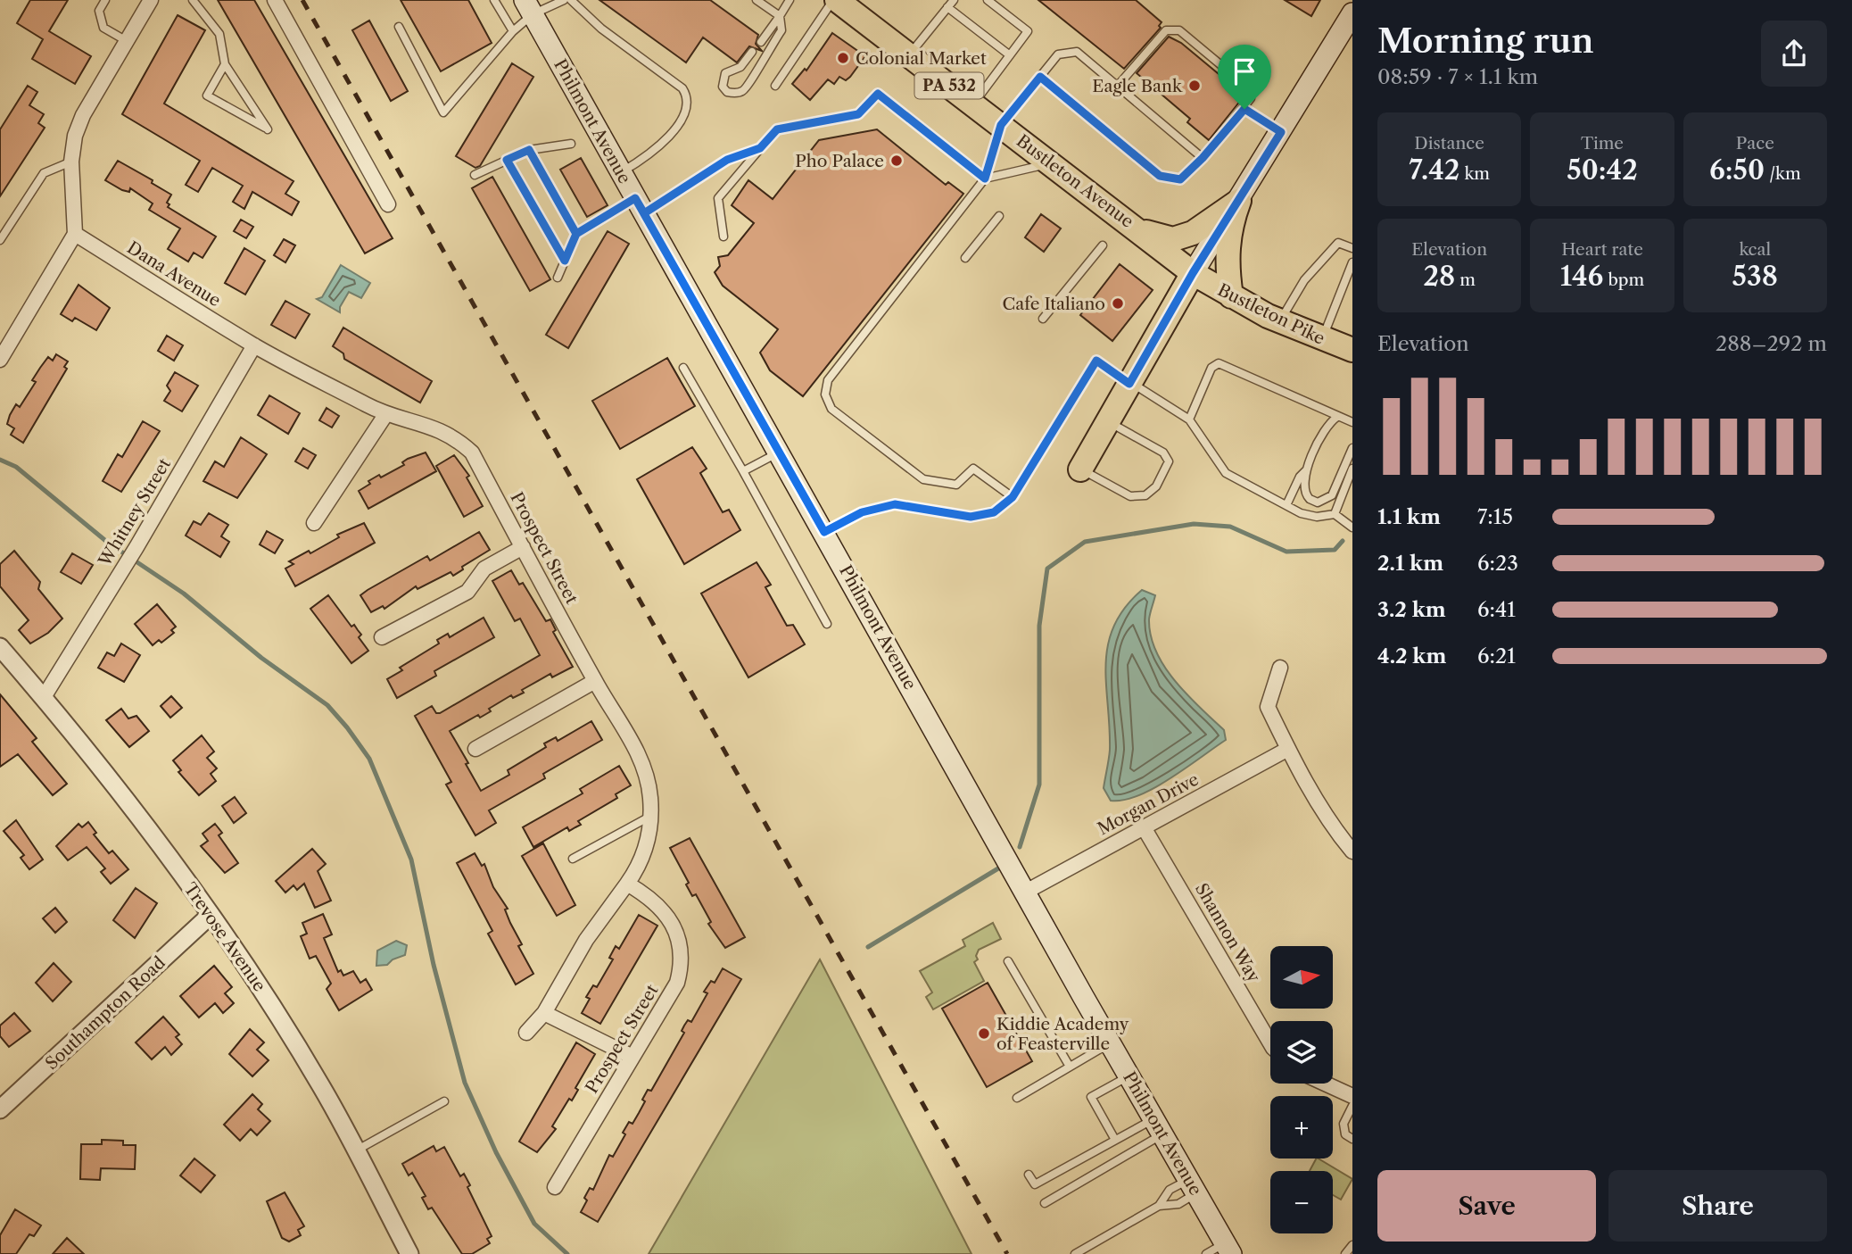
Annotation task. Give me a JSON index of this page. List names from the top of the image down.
{
  "streets": {
    "main road": [
      "PA 532",
      "Philmont Avenue",
      "Bustleton Avenue",
      "Bustleton Pike"
    ],
    "street": [
      "Dana Avenue",
      "Whitney Street",
      "Prospect Street",
      "Morgan Drive",
      "Shannon Way",
      "Trevose Avenue",
      "Southampton Road"
    ]
  },
  "crossings": [
    ["Philmont Avenue", "Morgan Drive"],
    ["Bustleton Avenue", "Bustleton Pike"],
    ["Dana Avenue", "Whitney Street"],
    ["Dana Avenue", "Prospect Street"],
    ["Whitney Street", "Prospect Street"],
    ["Whitney Street", "Trevose Avenue"],
    ["Morgan Drive", "Shannon Way"],
    ["Trevose Avenue", "Southampton Road"]
  ],
  "places": [
    "Colonial Market",
    "Eagle Bank",
    "Pho Palace",
    "Cafe Italiano",
    "Kiddie Academy of Feasterville"
  ],
  "north": "right",
  "page": {
    "heading": ["Morning run", "08:59 · 7 × 1.1 km"],
    "stats": [
      ["Distance", "7.42 km"],
      ["Time", "50:42"],
      ["Pace", "6:50 /km"],
      ["Elevation", "28 m"],
      ["Heart rate", "146 bpm"],
      ["kcal", "538"]
    ],
    "chart": ["Elevation", "288–292 m"],
    "list": [
      {
        "name": "1.1 km",
        "note": "7:15"
      },
      {
        "name": "2.1 km",
        "note": "6:23"
      },
      {
        "name": "3.2 km",
        "note": "6:41"
      },
      {
        "name": "4.2 km",
        "note": "6:21"
      }
    ],
    "map_buttons": ["+", "−"],
    "buttons": ["Save", "Share"]
  }
}
